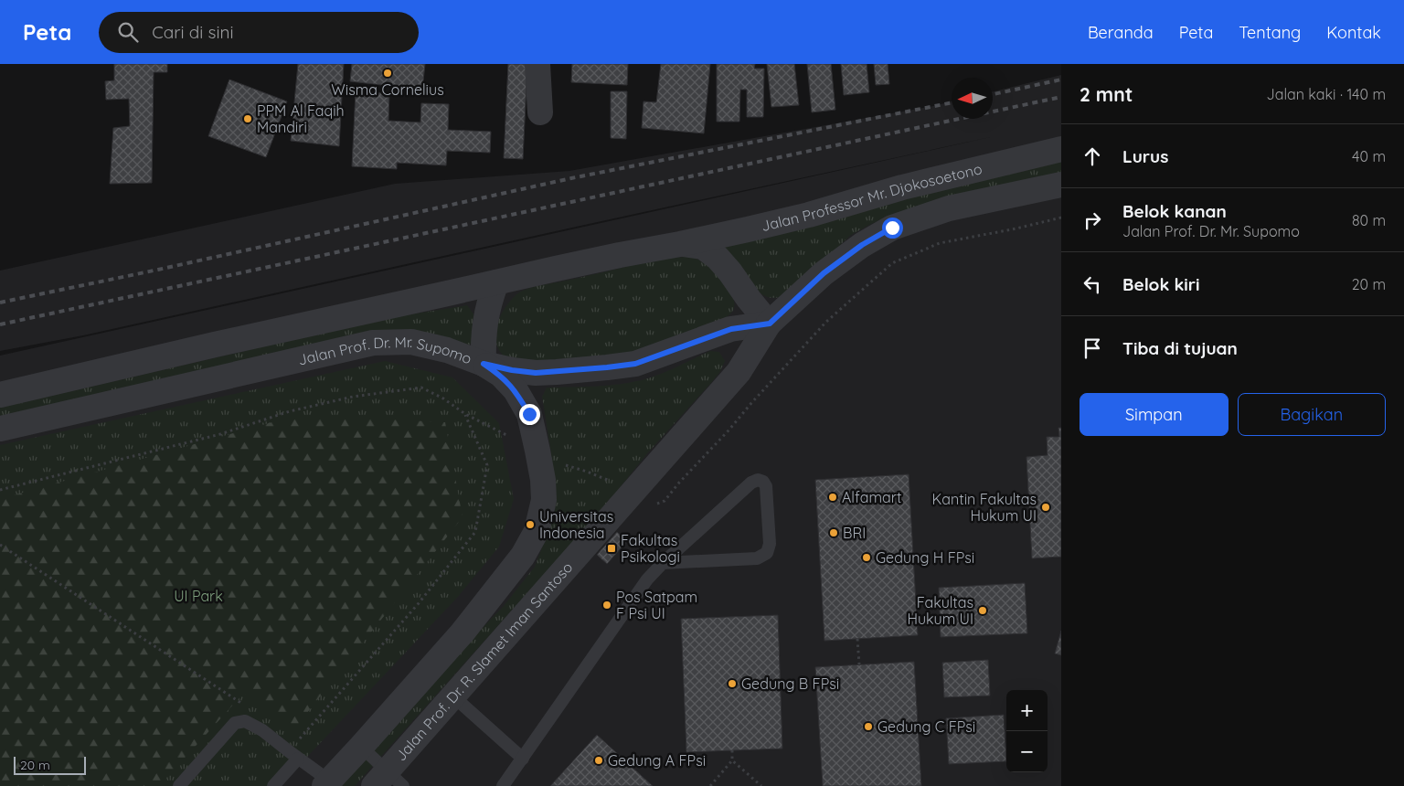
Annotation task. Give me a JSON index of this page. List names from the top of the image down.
{
  "streets": {
    "street": ["Jalan Professor Mr. Djokosoetono", "Jalan Prof. Dr. Mr. Supomo", "Jalan Prof. Dr. R. Slamet Iman Santoso"]
  },
  "crossings": [
    ["Jalan Professor Mr. Djokosoetono", "Jalan Prof. Dr. Mr. Supomo"],
    ["Jalan Professor Mr. Djokosoetono", "Jalan Prof. Dr. R. Slamet Iman Santoso"],
    ["Jalan Prof. Dr. Mr. Supomo", "Jalan Prof. Dr. R. Slamet Iman Santoso"]
  ],
  "parks": ["UI Park"],
  "places": {
    "other": [
      "Wisma Cornelius",
      "PPM Al Faqih Mandiri",
      "Alfamart",
      "Kantin Fakultas Hukum UI",
      "Universitas Indonesia",
      "BRI",
      "Gedung H FPsi",
      "Pos Satpam F Psi UI",
      "Fakultas Hukum UI",
      "Gedung B FPsi",
      "Gedung C FPsi",
      "Gedung A FPsi"
    ],
    "transit": ["Fakultas Psikologi"]
  },
  "scale_bar": "20 m",
  "north": "left",
  "page": {
    "header": "Peta",
    "search": "Cari di sini",
    "nav": [
      "Beranda",
      "Peta",
      "Tentang",
      "Kontak"
    ],
    "heading": ["2 mnt", "Jalan kaki · 140 m"],
    "list": [
      ["Lurus", "40 m"],
      ["Belok kanan", "Jalan Prof. Dr. Mr. Supomo", "80 m"],
      ["Belok kiri", "20 m"],
      "Tiba di tujuan"
    ],
    "buttons": ["Simpan", "Bagikan"],
    "map_buttons": ["+", "−"],
    "scale": "20 m"
  }
}
